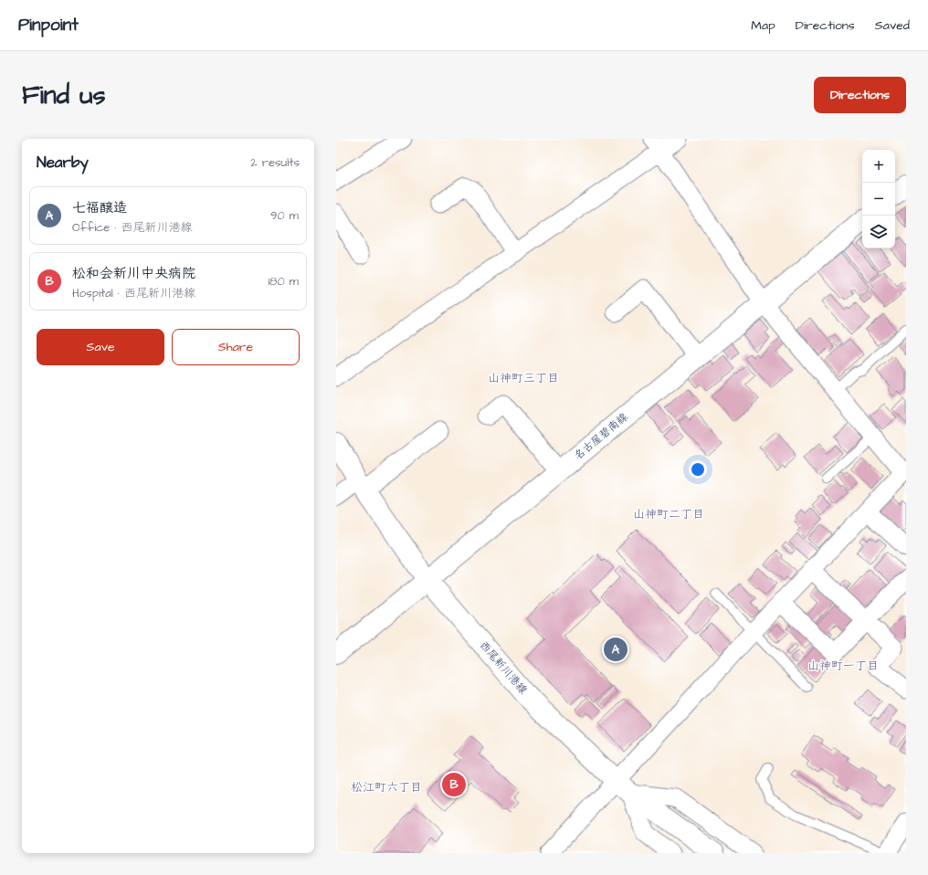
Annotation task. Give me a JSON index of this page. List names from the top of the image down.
{
  "streets": {
    "main road": ["名古屋碧南線", "西尾新川港線"]
  },
  "crossings": [
    ["名古屋碧南線", "西尾新川港線"]
  ],
  "districts": [
    "山神町三丁目",
    "山神町二丁目",
    "山神町一丁目",
    "松江町六丁目"
  ],
  "page": {
    "header": "Pinpoint",
    "nav": ["Map", "Directions", "Saved"],
    "buttons": [
      "Directions",
      ["Save", "Share"]
    ],
    "title": "Find us",
    "heading": ["Nearby", "2 results"],
    "map_buttons": ["+", "−"],
    "list": [
      {
        "mark": "A",
        "name": "七福醸造",
        "note": "Office · 西尾新川港線",
        "value": "90 m"
      },
      {
        "mark": "B",
        "name": "松和会新川中央病院",
        "note": "Hospital · 西尾新川港線",
        "value": "180 m"
      }
    ],
    "pins": ["A", "B"]
  }
}
